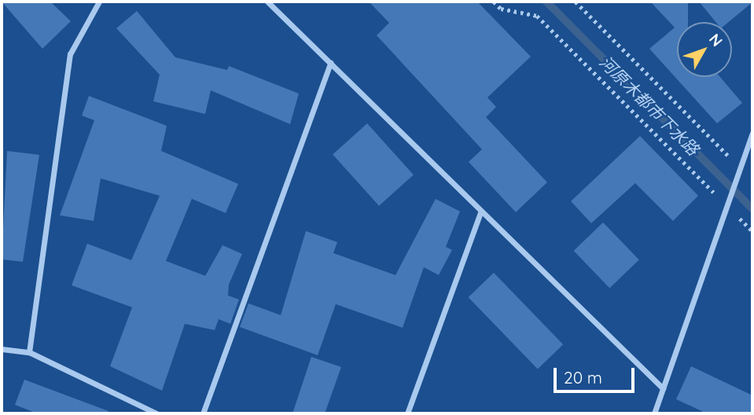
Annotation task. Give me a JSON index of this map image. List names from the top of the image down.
{
  "water": ["河原木都市下水路"],
  "scale_bar": "20 m",
  "north": "top right"
}
